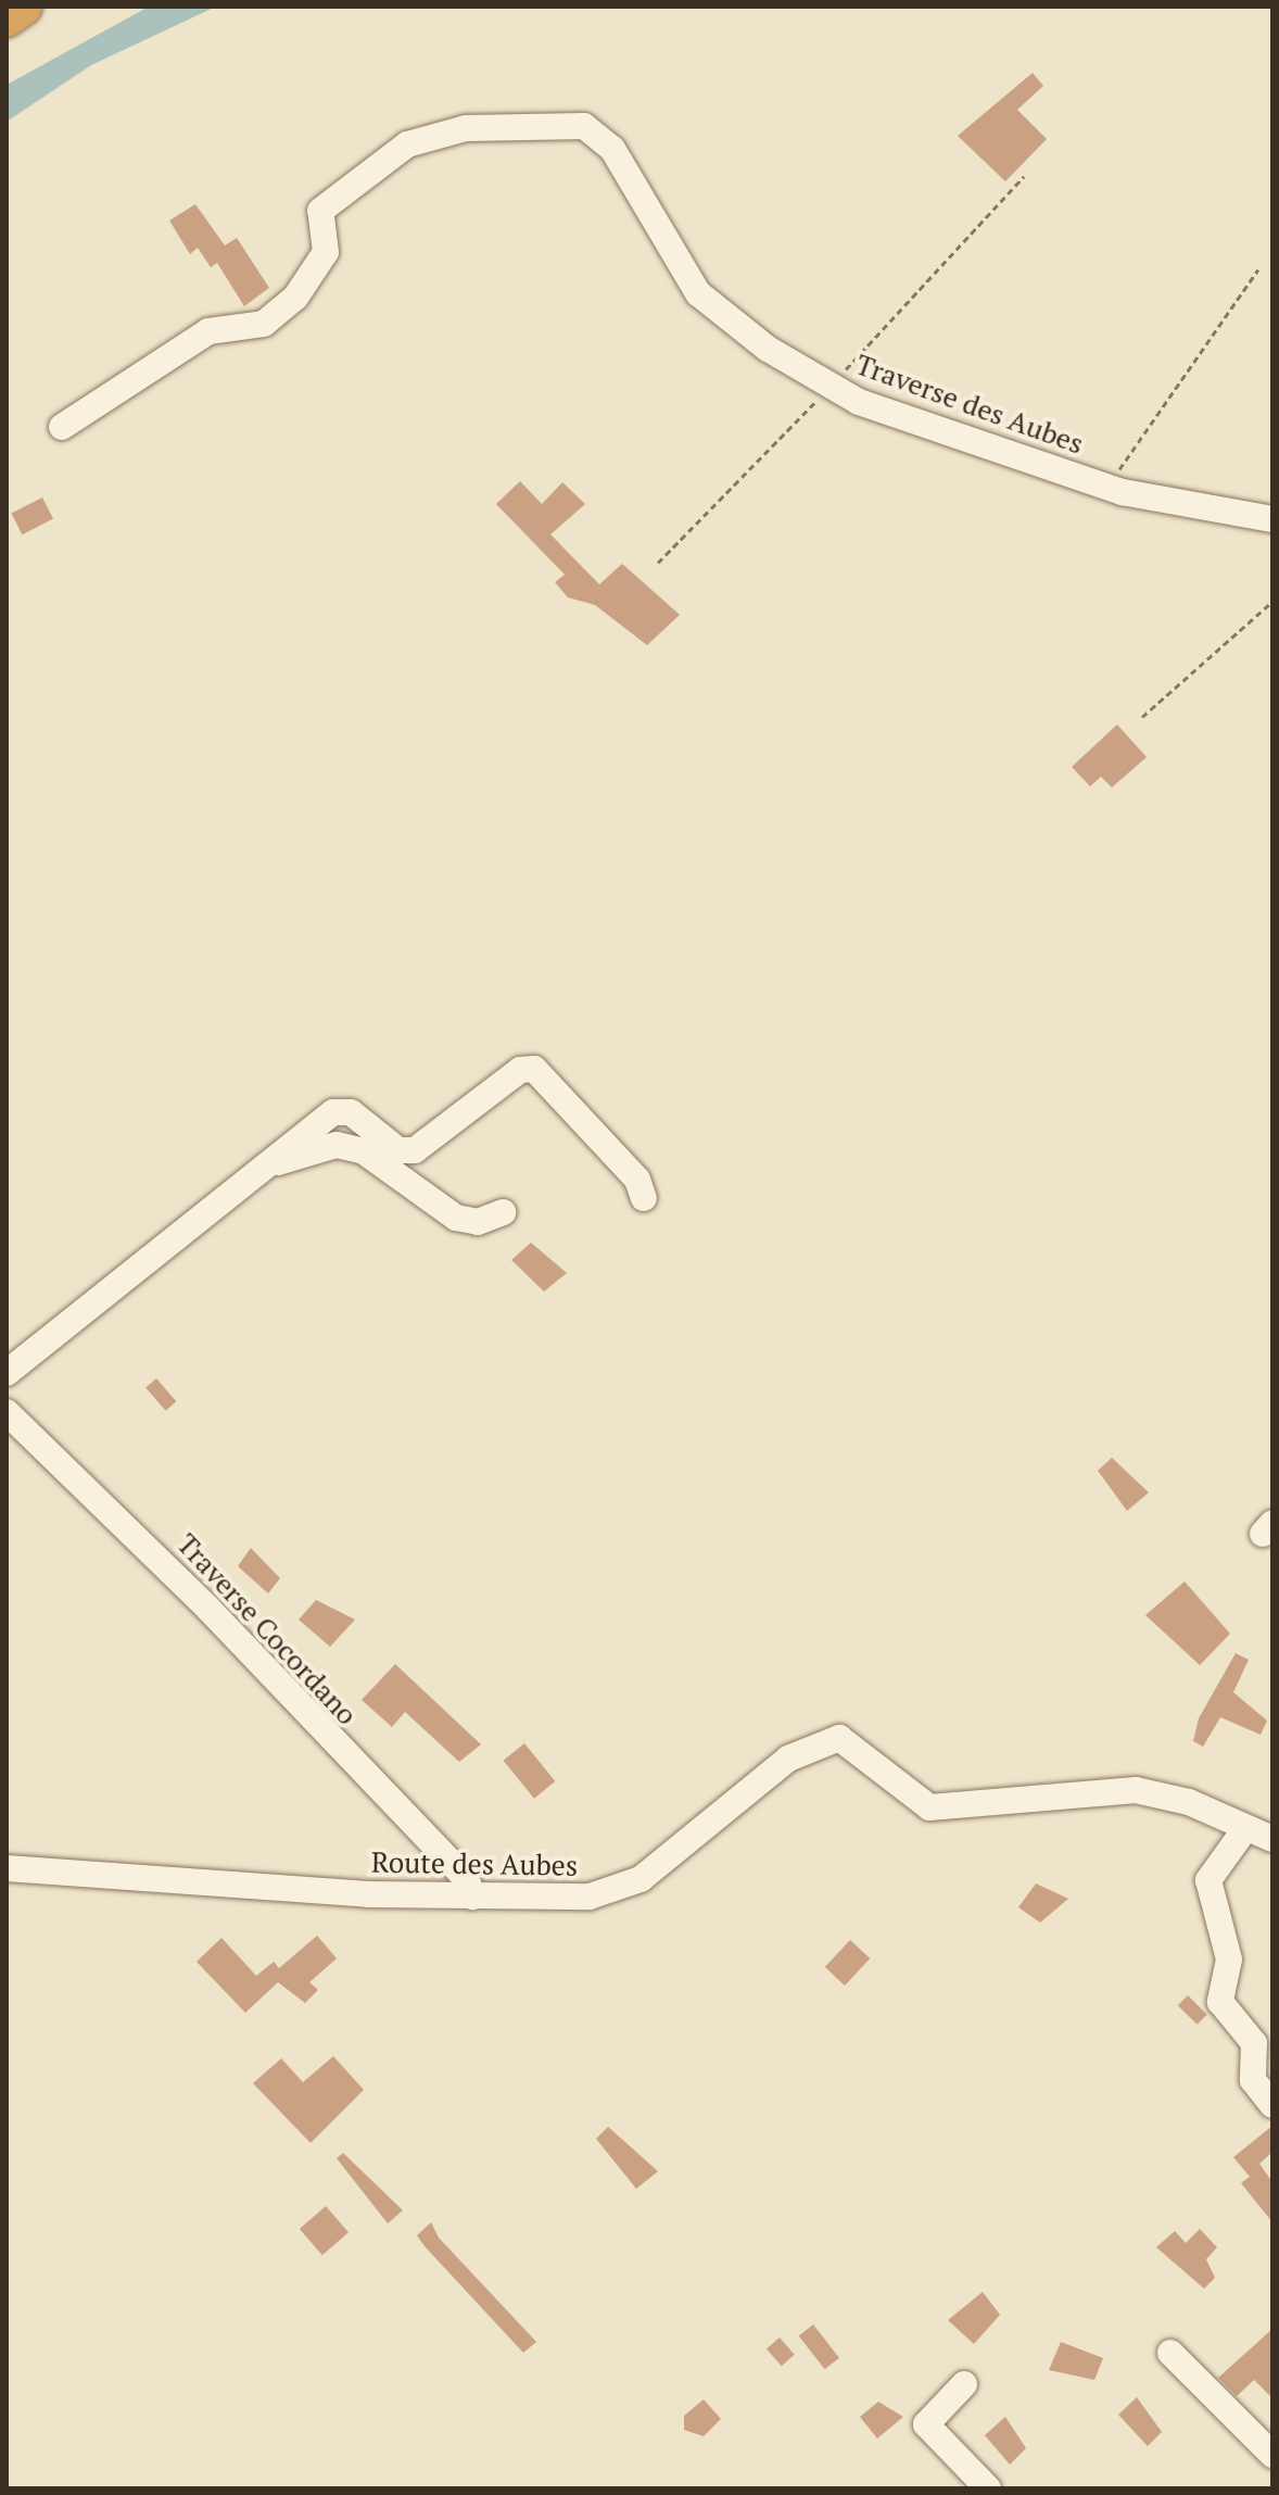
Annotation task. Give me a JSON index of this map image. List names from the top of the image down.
{
  "streets": {
    "street": ["Traverse des Aubes", "Traverse Cocordano", "Route des Aubes"]
  },
  "crossings": [
    ["Traverse Cocordano", "Route des Aubes"]
  ]
}
